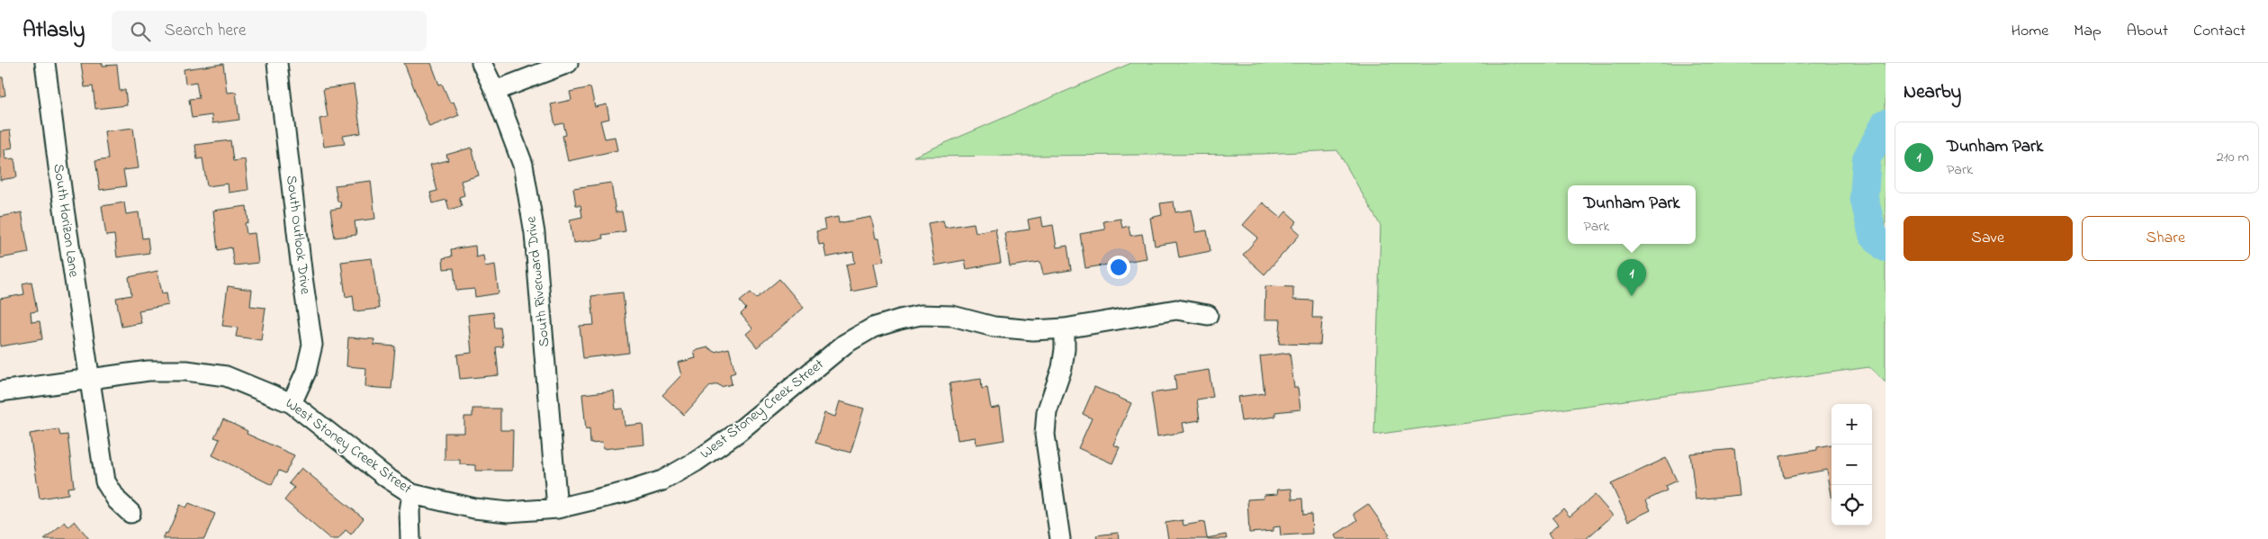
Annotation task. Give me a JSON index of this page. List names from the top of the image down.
{
  "streets": {
    "street": [
      "South Horizon Lane",
      "South Outlook Drive",
      "South Riverward Drive",
      "West Stoney Creek Street"
    ]
  },
  "crossings": [
    ["South Horizon Lane", "West Stoney Creek Street"],
    ["South Outlook Drive", "West Stoney Creek Street"],
    ["South Riverward Drive", "West Stoney Creek Street"]
  ],
  "page": {
    "header": "Atlasly",
    "search": "Search here",
    "nav": [
      "Home",
      "Map",
      "About",
      "Contact"
    ],
    "heading": "Nearby",
    "list": [
      {
        "mark": "1",
        "name": "Dunham Park",
        "note": "Park",
        "value": "210 m"
      }
    ],
    "popup": ["Dunham Park", "Park"],
    "buttons": ["Save", "Share"],
    "pins": "1",
    "map_buttons": ["+", "−"]
  }
}
